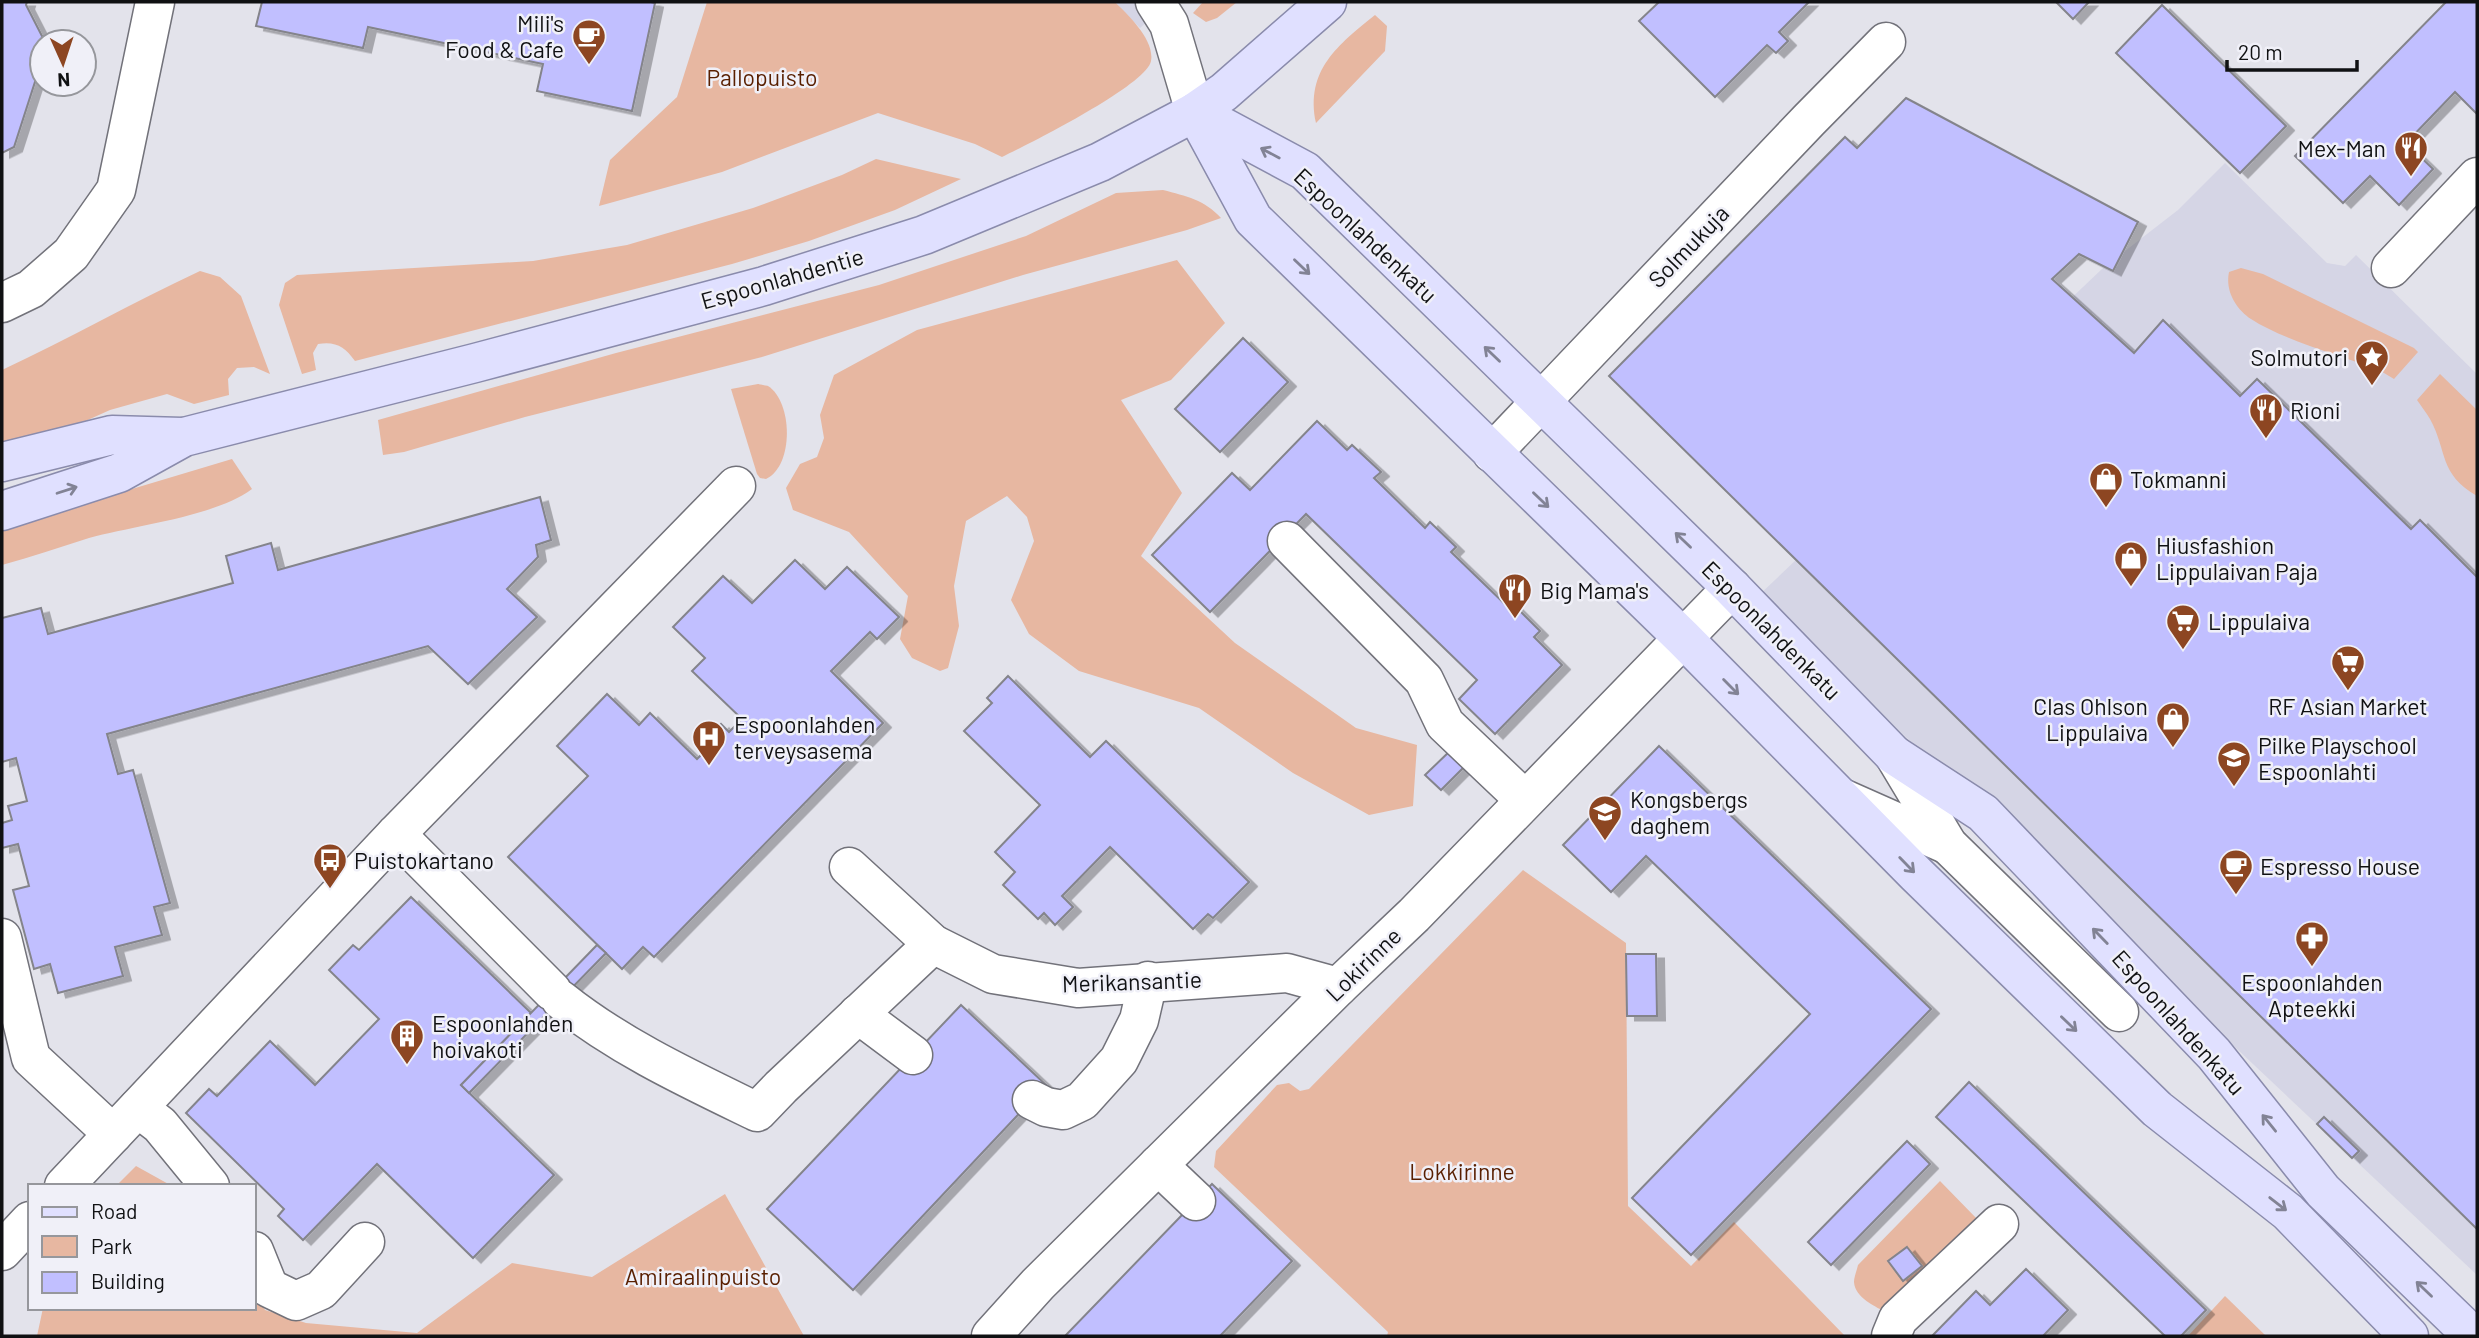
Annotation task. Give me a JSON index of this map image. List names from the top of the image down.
{
  "streets": {
    "main road": ["Espoonlahdenkatu", "Espoonlahdentie"],
    "street": ["Solmukuja", "Lokirinne", "Merikansantie"]
  },
  "crossings": [
    ["Espoonlahdenkatu", "Solmukuja"],
    ["Espoonlahdenkatu", "Espoonlahdentie"],
    ["Espoonlahdenkatu", "Lokirinne"],
    ["Lokirinne", "Merikansantie"]
  ],
  "parks": ["Pallopuisto", "Lokkirinne", "Amiraalinpuisto"],
  "places": {
    "cafe": ["Mili's Food & Cafe", "Espresso House"],
    "restaurant": ["Mex-Man", "Rioni", "Big Mama's"],
    "place": ["Solmutori"],
    "shop": ["Tokmanni", "Hiusfashion Lippulaivan Paja", "Clas Ohlson Lippulaiva"],
    "supermarket": ["Lippulaiva", "RF Asian Market"],
    "hospital": ["Espoonlahden terveysasema"],
    "school or university": ["Pilke Playschool Espoonlahti", "Kongsbergs daghem"],
    "bus stop": ["Puistokartano"],
    "pharmacy": ["Espoonlahden Apteekki"],
    "building": ["Espoonlahden hoivakoti"]
  },
  "legend": ["Road", "Park", "Building"],
  "scale_bar": "20 m",
  "north": "bottom"
}
